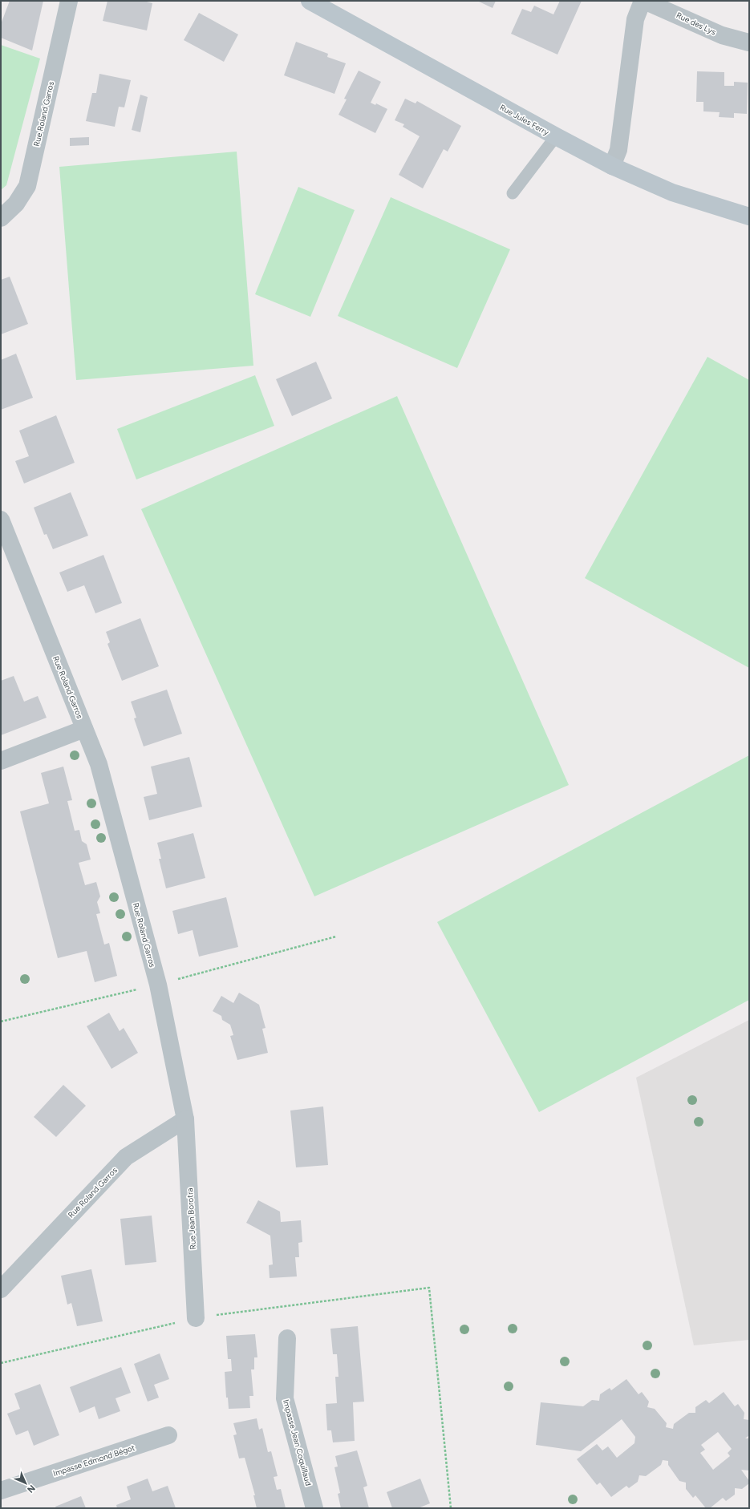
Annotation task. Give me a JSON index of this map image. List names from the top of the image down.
{
  "streets": {
    "main road": ["Rue Jules Ferry"],
    "street": [
      "Rue des Lys",
      "Rue Roland Garros",
      "Rue Jean Borotra",
      "Impasse Jean Coquillaud",
      "Impasse Edmond Bégot"
    ]
  },
  "crossings": [
    ["Rue Roland Garros", "Rue Jean Borotra"]
  ],
  "north": "bottom right"
}
